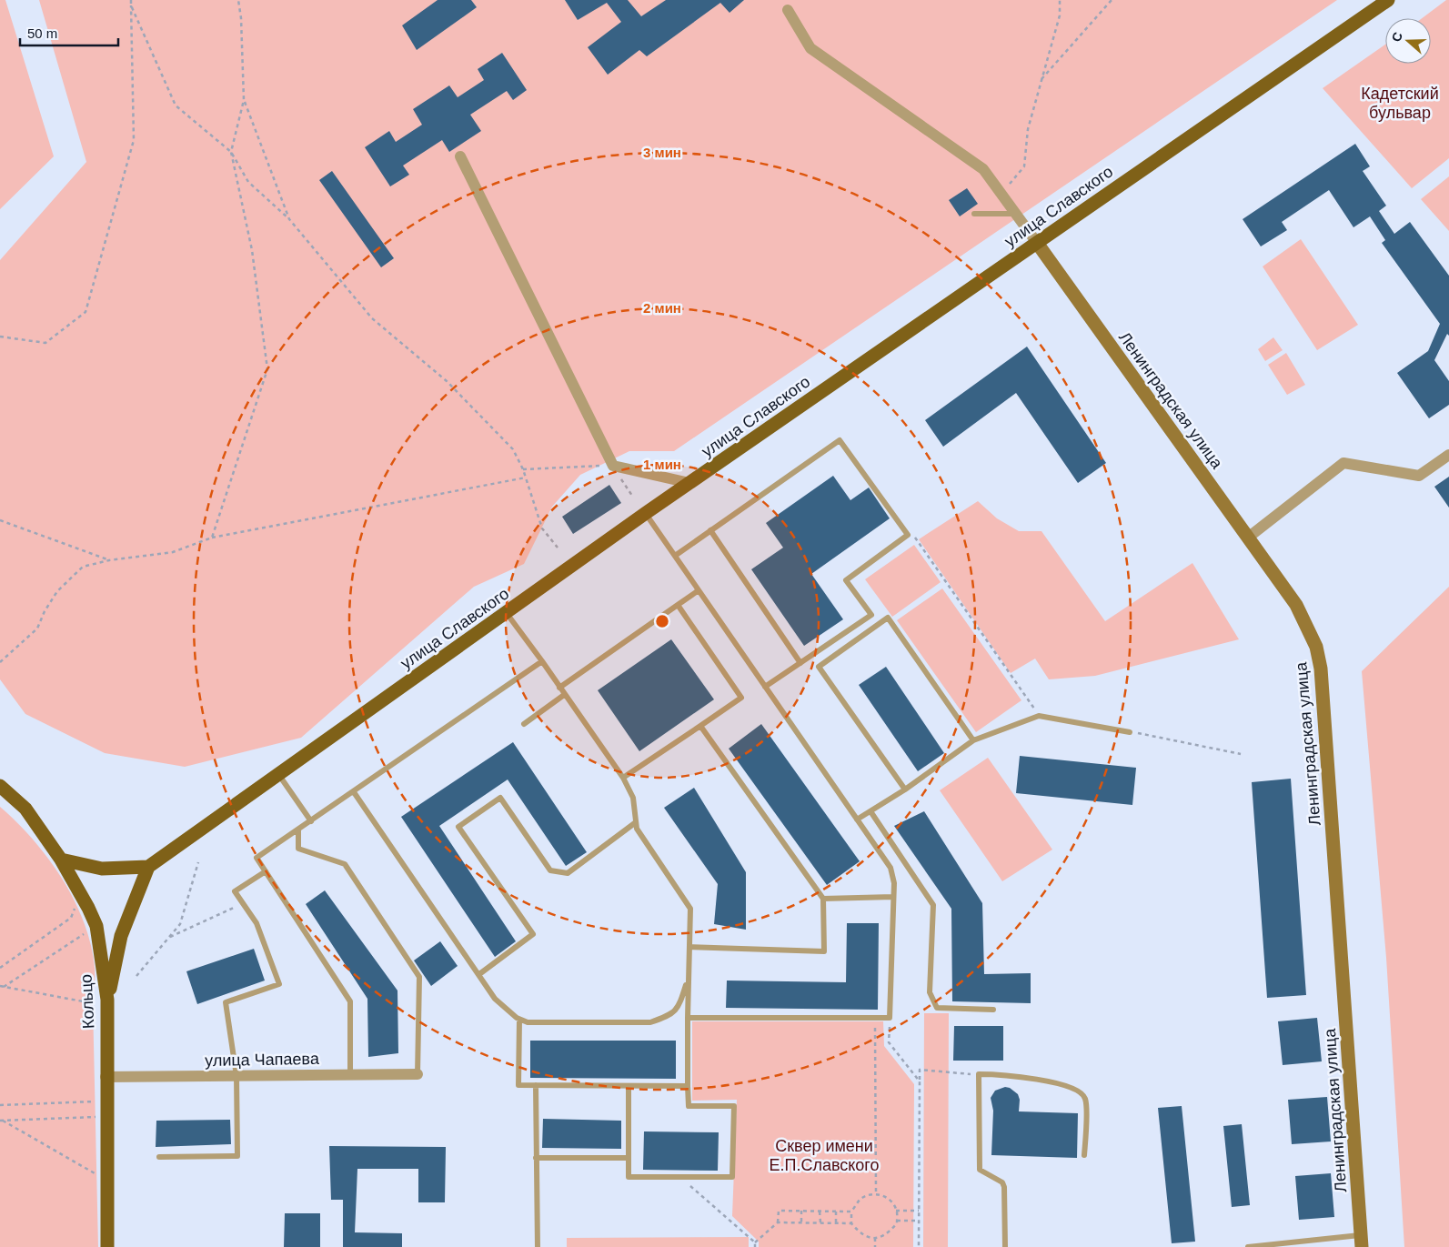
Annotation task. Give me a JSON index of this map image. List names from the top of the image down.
{
  "streets": {
    "main road": ["улица Славского", "Кольцо"],
    "street": ["Ленинградская улица", "улица Чапаева"]
  },
  "crossings": [
    ["улица Славского", "Ленинградская улица"],
    ["Кольцо", "улица Чапаева"]
  ],
  "parks": ["Кадетский бульвар", "Сквер имени Е.П.Славского"],
  "scale_bar": "50 m",
  "north": "left",
  "rings": ["3 мин", "2 мин", "1 мин"]
}
